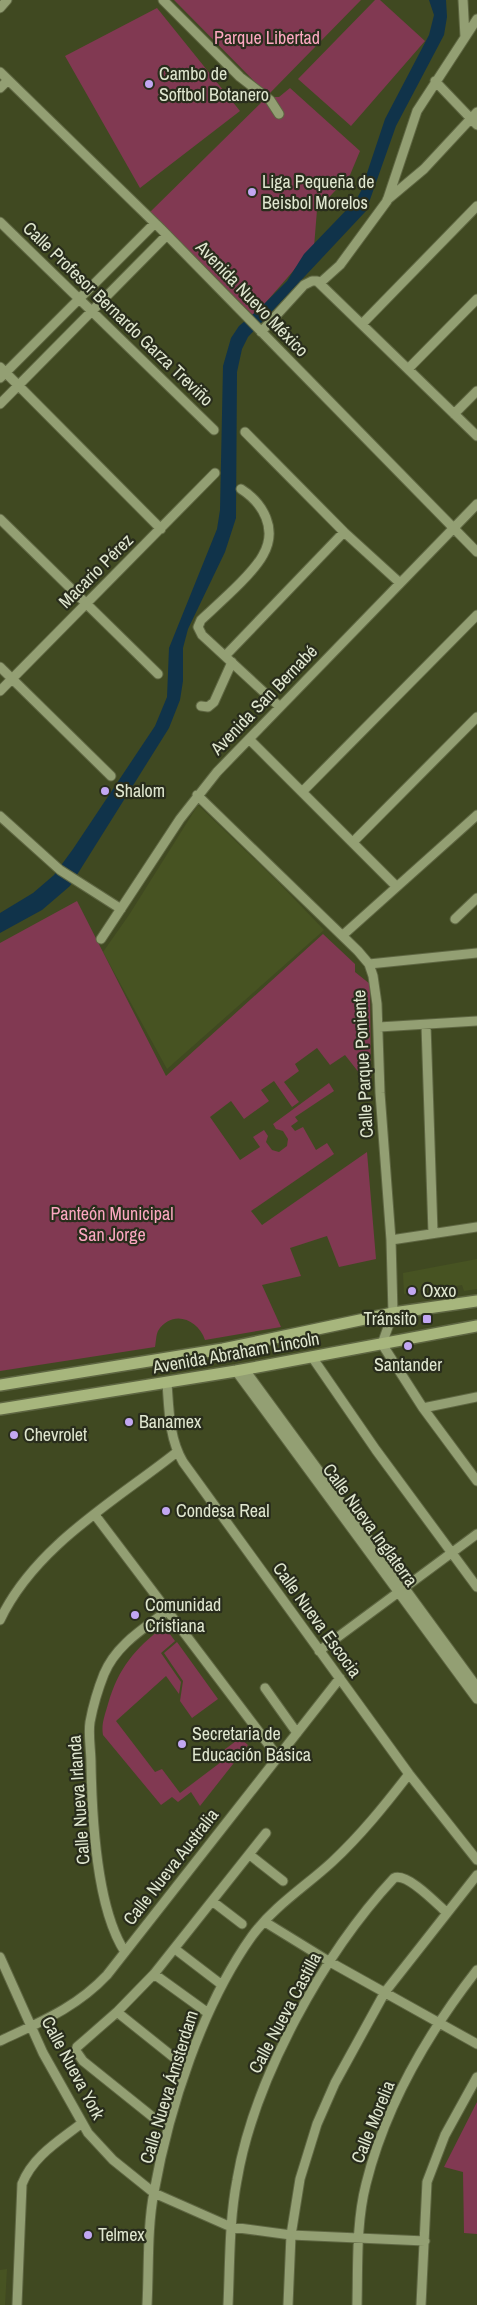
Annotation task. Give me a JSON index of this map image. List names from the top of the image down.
{
  "streets": {
    "main road": ["Avenida Abraham Lincoln"],
    "street": [
      "Avenida Nuevo México",
      "Calle Profesor Bernardo Garza Treviño",
      "Macario Pérez",
      "Avenida San Bernabé",
      "Calle Parque Poniente",
      "Calle Nueva Inglaterra",
      "Calle Nueva Escocia",
      "Calle Nueva Irlanda",
      "Calle Nueva Australia",
      "Calle Nueva Castilla",
      "Calle Nueva York",
      "Calle Nueva Ámsterdam",
      "Calle Morelia"
    ]
  },
  "crossings": [
    ["Avenida Nuevo México", "Avenida San Bernabé"],
    ["Avenida San Bernabé", "Calle Parque Poniente"],
    ["Avenida Abraham Lincoln", "Calle Nueva Inglaterra"],
    ["Avenida Abraham Lincoln", "Calle Nueva Escocia"],
    ["Calle Nueva Escocia", "Calle Nueva Australia"],
    ["Calle Nueva Escocia", "Calle Nueva Ámsterdam"],
    ["Calle Nueva Irlanda", "Calle Nueva Australia"],
    ["Calle Nueva Australia", "Calle Nueva York"],
    ["Calle Nueva Castilla", "Calle Nueva York"],
    ["Calle Nueva York", "Calle Nueva Ámsterdam"],
    ["Calle Nueva York", "Calle Morelia"]
  ],
  "parks": ["Parque Libertad", "Panteón Municipal San Jorge"],
  "places": {
    "other": [
      "Cambo de Softbol Botanero",
      "Liga Pequeña de Beisbol Morelos",
      "Shalom",
      "Oxxo",
      "Santander",
      "Banamex",
      "Chevrolet",
      "Condesa Real",
      "Comunidad Cristiana",
      "Secretaria de Educación Básica",
      "Telmex"
    ],
    "transit": ["Tránsito"]
  }
}
